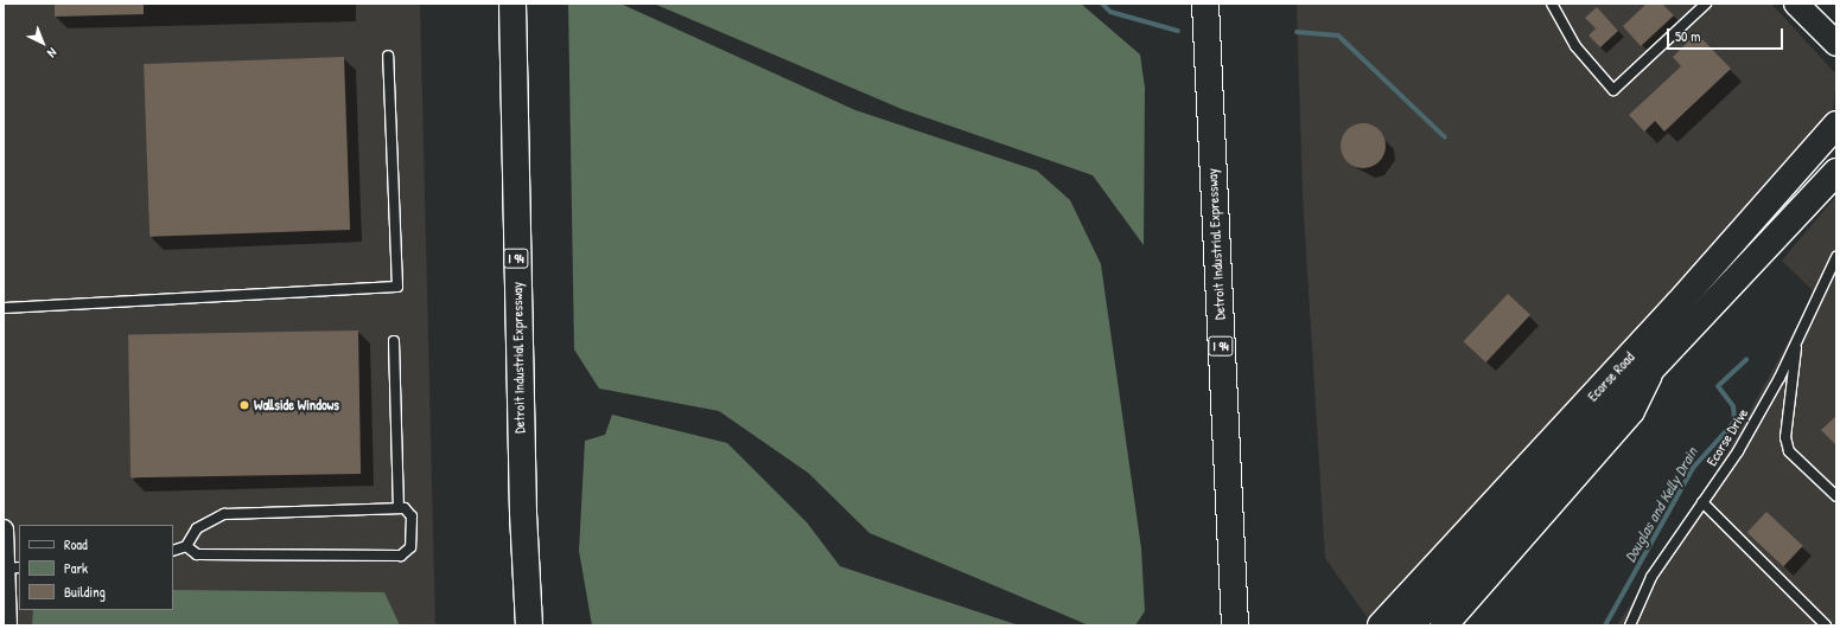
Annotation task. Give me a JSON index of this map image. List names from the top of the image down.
{
  "streets": {
    "main road": ["Detroit Industrial Expressway", "I 94", "Ecorse Road"],
    "lane": ["Ecorse Drive"]
  },
  "water": ["Douglas and Kelly Drain"],
  "places": ["Wallside Windows"],
  "legend": ["Road", "Park", "Building"],
  "scale_bar": "50 m",
  "north": "bottom right"
}
